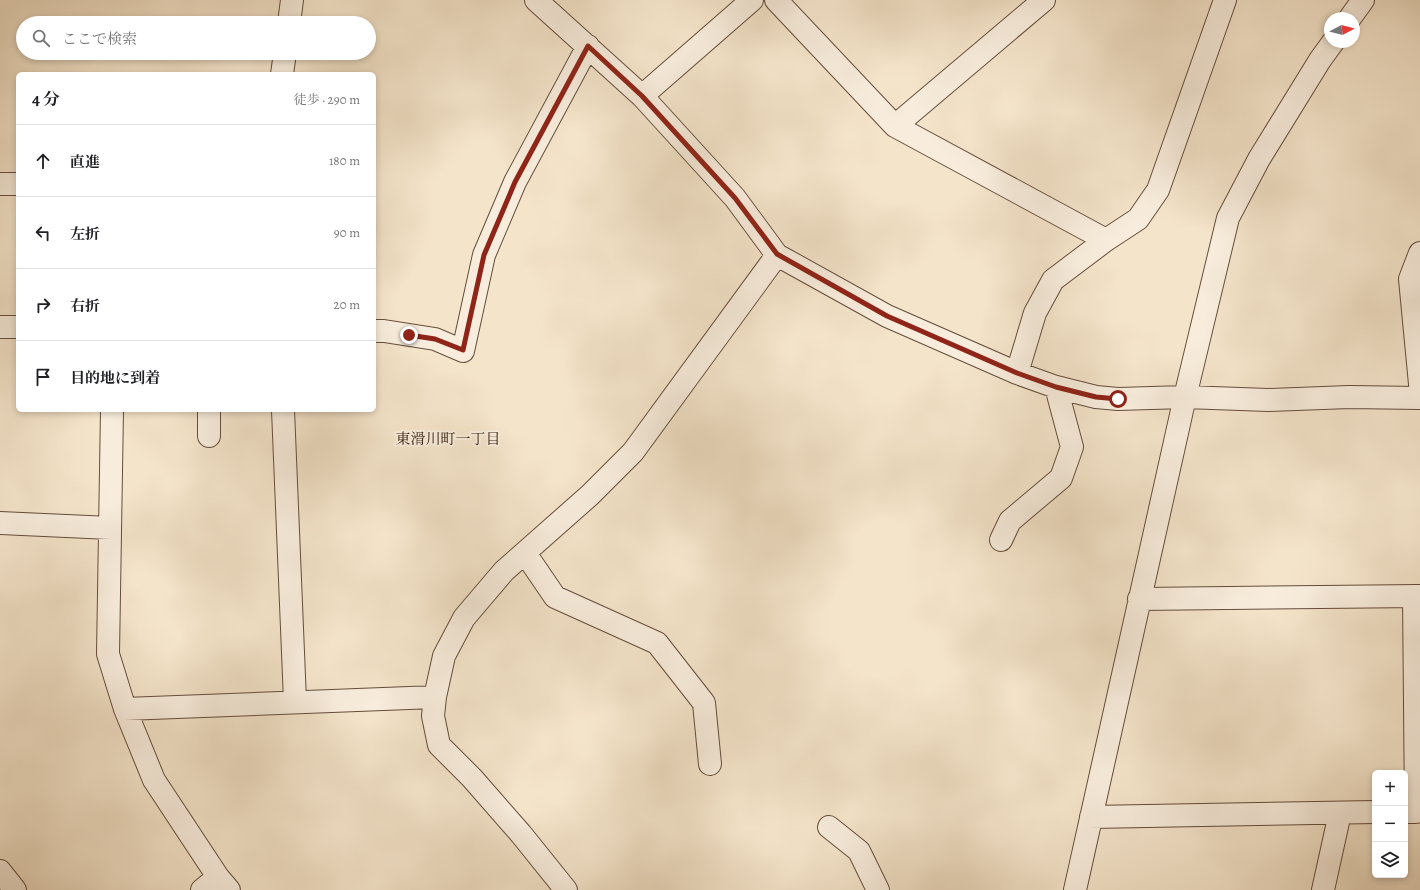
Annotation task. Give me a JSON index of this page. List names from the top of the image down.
{
  "districts": ["東滑川町一丁目"],
  "north": "right",
  "page": {
    "search": "ここで検索",
    "heading": ["4 分", "徒歩 · 290 m"],
    "list": [
      ["直進", "180 m"],
      ["左折", "90 m"],
      ["右折", "20 m"],
      "目的地に到着"
    ],
    "map_buttons": ["+", "−"]
  }
}
